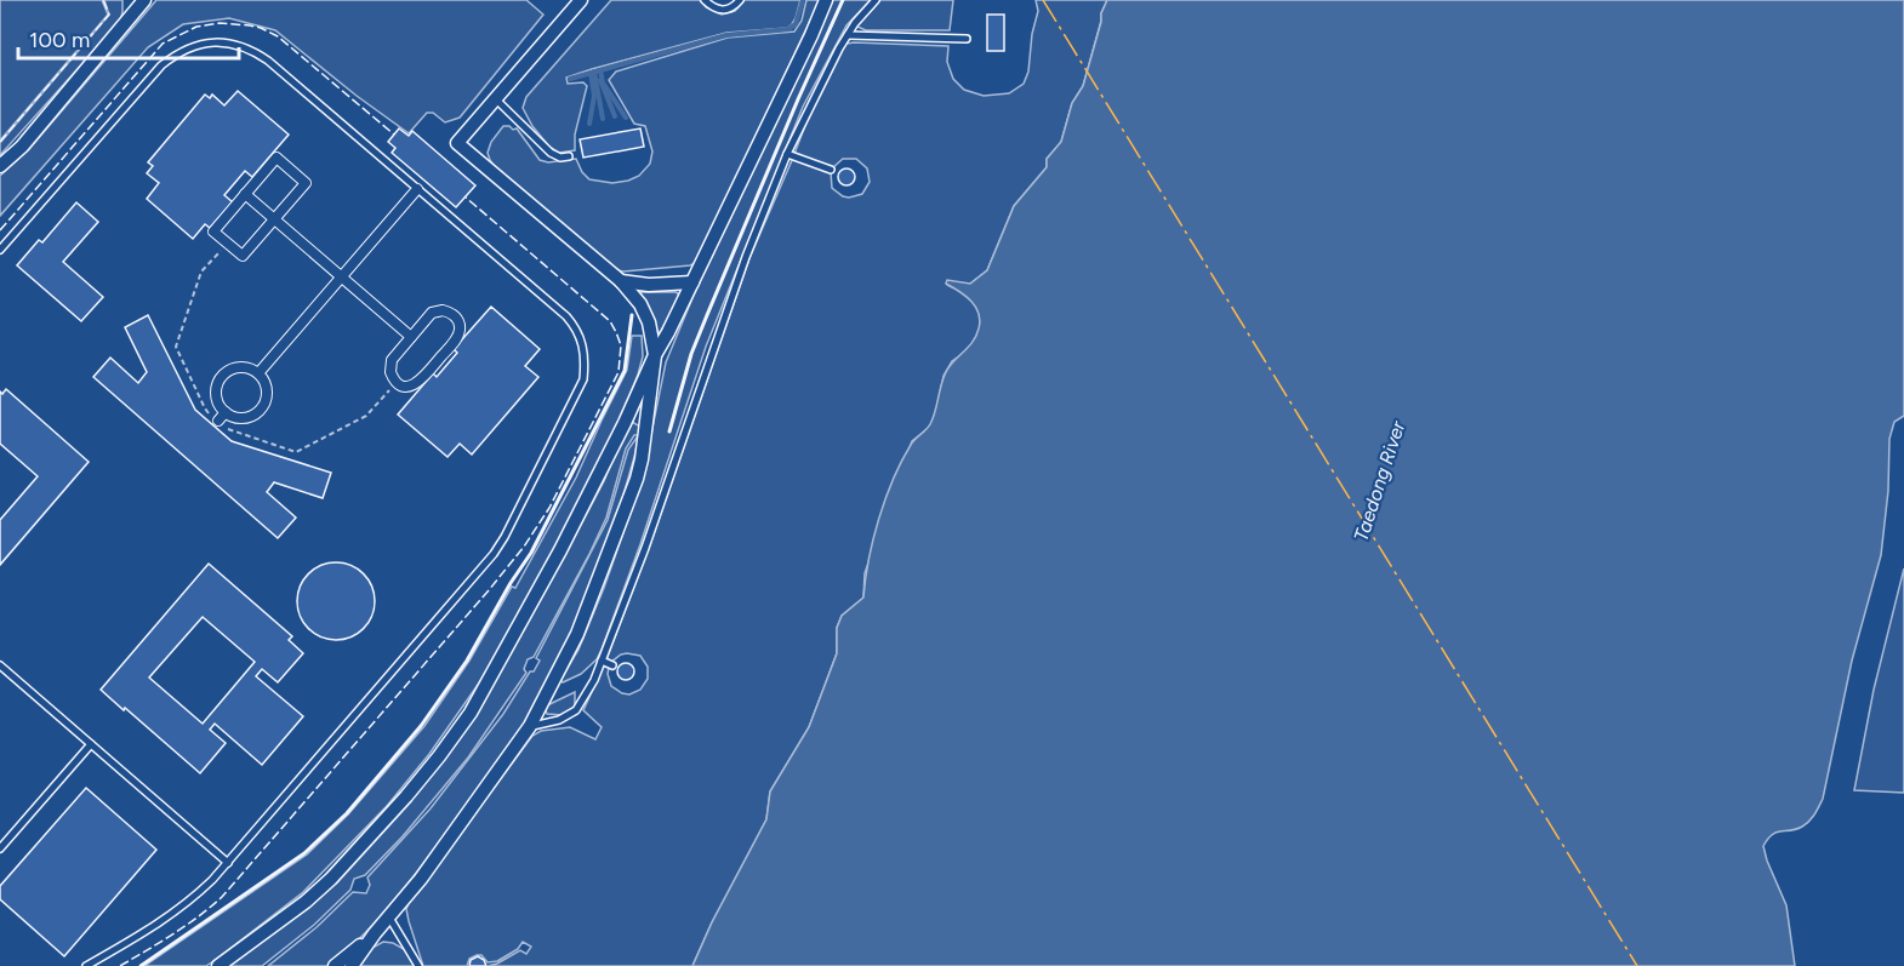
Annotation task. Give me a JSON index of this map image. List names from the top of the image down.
{
  "water": ["Taedong River"],
  "scale_bar": "100 m"
}
